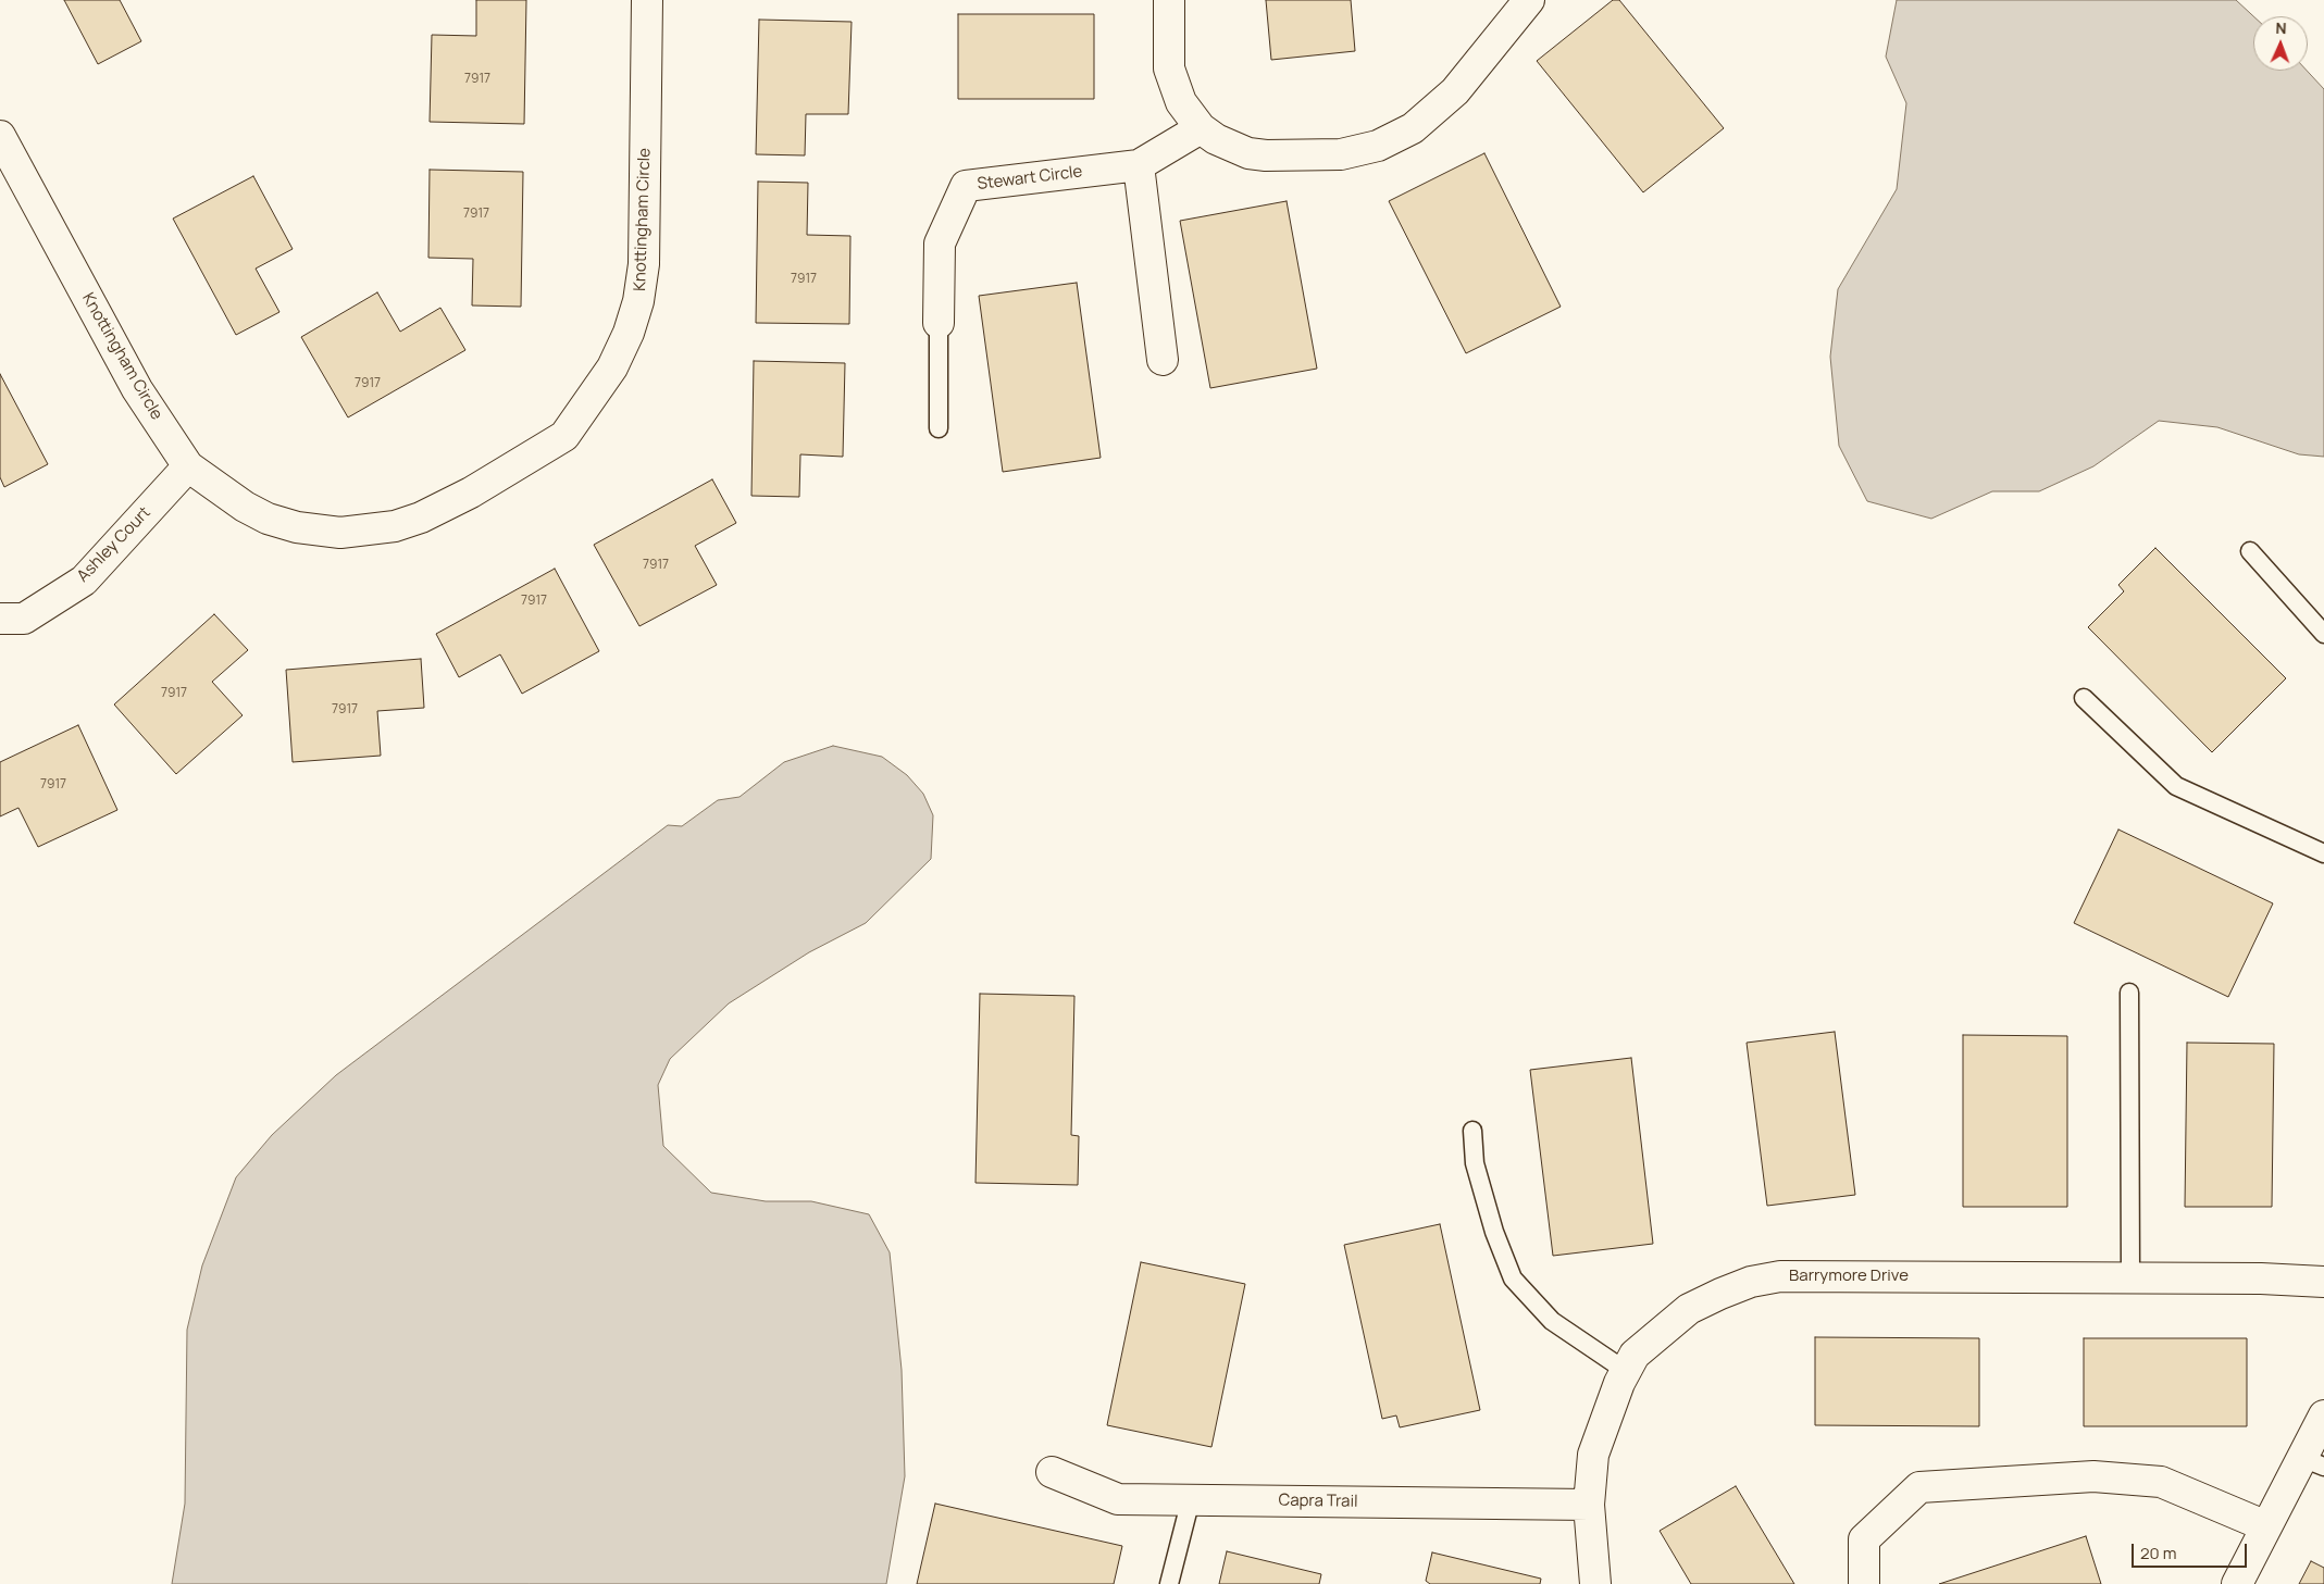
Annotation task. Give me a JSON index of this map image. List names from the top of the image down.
{
  "streets": {
    "street": [
      "Stewart Circle",
      "Knottingham Circle",
      "Ashley Court",
      "Barrymore Drive",
      "Capra Trail"
    ]
  },
  "crossings": [
    ["Knottingham Circle", "Ashley Court"],
    ["Barrymore Drive", "Capra Trail"]
  ],
  "house_numbers": [
    "7917",
    "7917",
    "7917",
    "7917",
    "7917",
    "7917",
    "7917",
    "7917",
    "7917"
  ],
  "scale_bar": "20 m",
  "north": "top"
}
